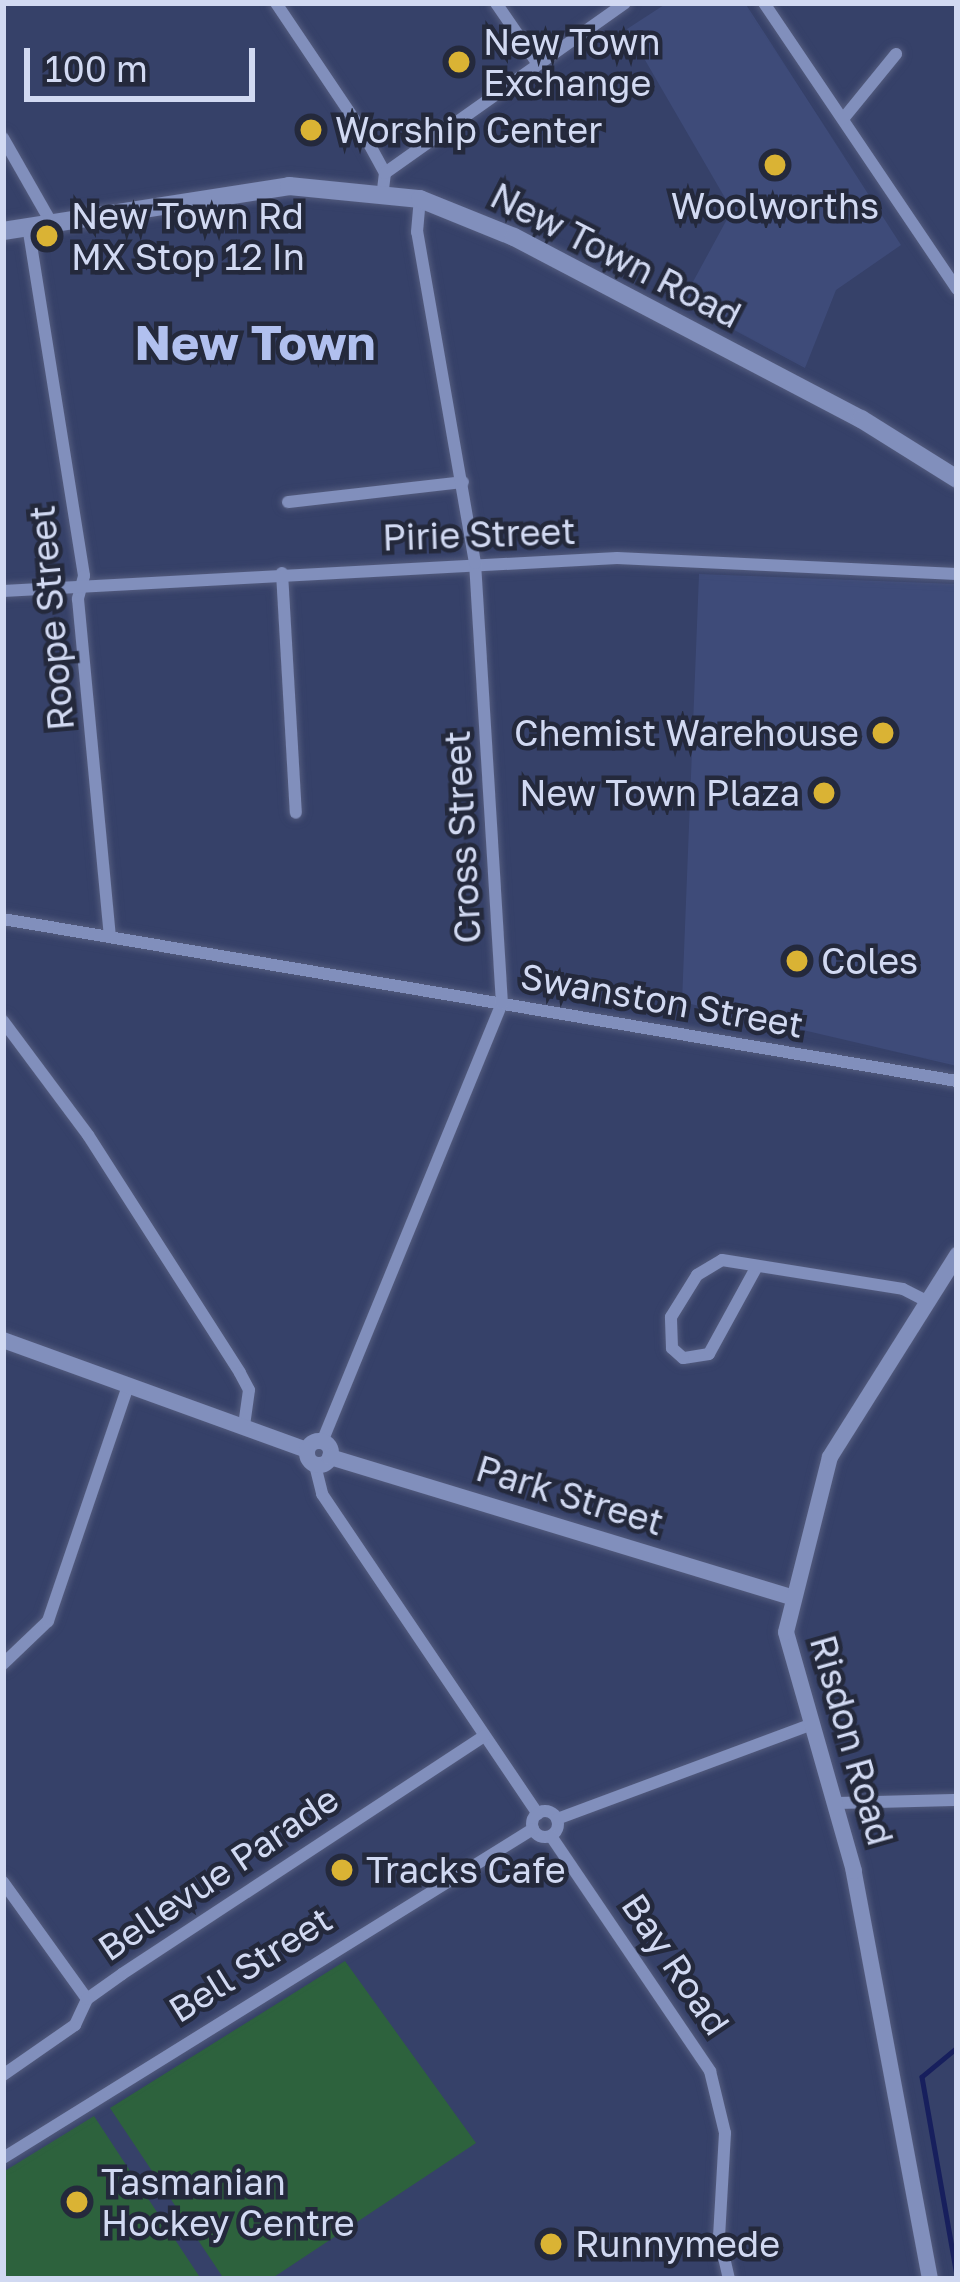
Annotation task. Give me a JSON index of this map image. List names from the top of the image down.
{
  "streets": {
    "main road": ["New Town Road"],
    "street": [
      "Pirie Street",
      "Roope Street",
      "Cross Street",
      "Swanston Street",
      "Park Street",
      "Risdon Road",
      "Bellevue Parade",
      "Bell Street",
      "Bay Road"
    ]
  },
  "crossings": [
    ["New Town Road", "Roope Street"],
    ["New Town Road", "Cross Street"],
    ["Pirie Street", "Roope Street"],
    ["Pirie Street", "Cross Street"],
    ["Roope Street", "Swanston Street"],
    ["Cross Street", "Swanston Street"],
    ["Cross Street", "Park Street"],
    ["Park Street", "Risdon Road"]
  ],
  "districts": ["New Town"],
  "places": [
    "New Town Exchange",
    "Worship Center",
    "Woolworths",
    "New Town Rd MX Stop 12 In",
    "Chemist Warehouse",
    "New Town Plaza",
    "Coles",
    "Tracks Cafe",
    "Tasmanian Hockey Centre",
    "Runnymede"
  ],
  "scale_bar": "100 m"
}
